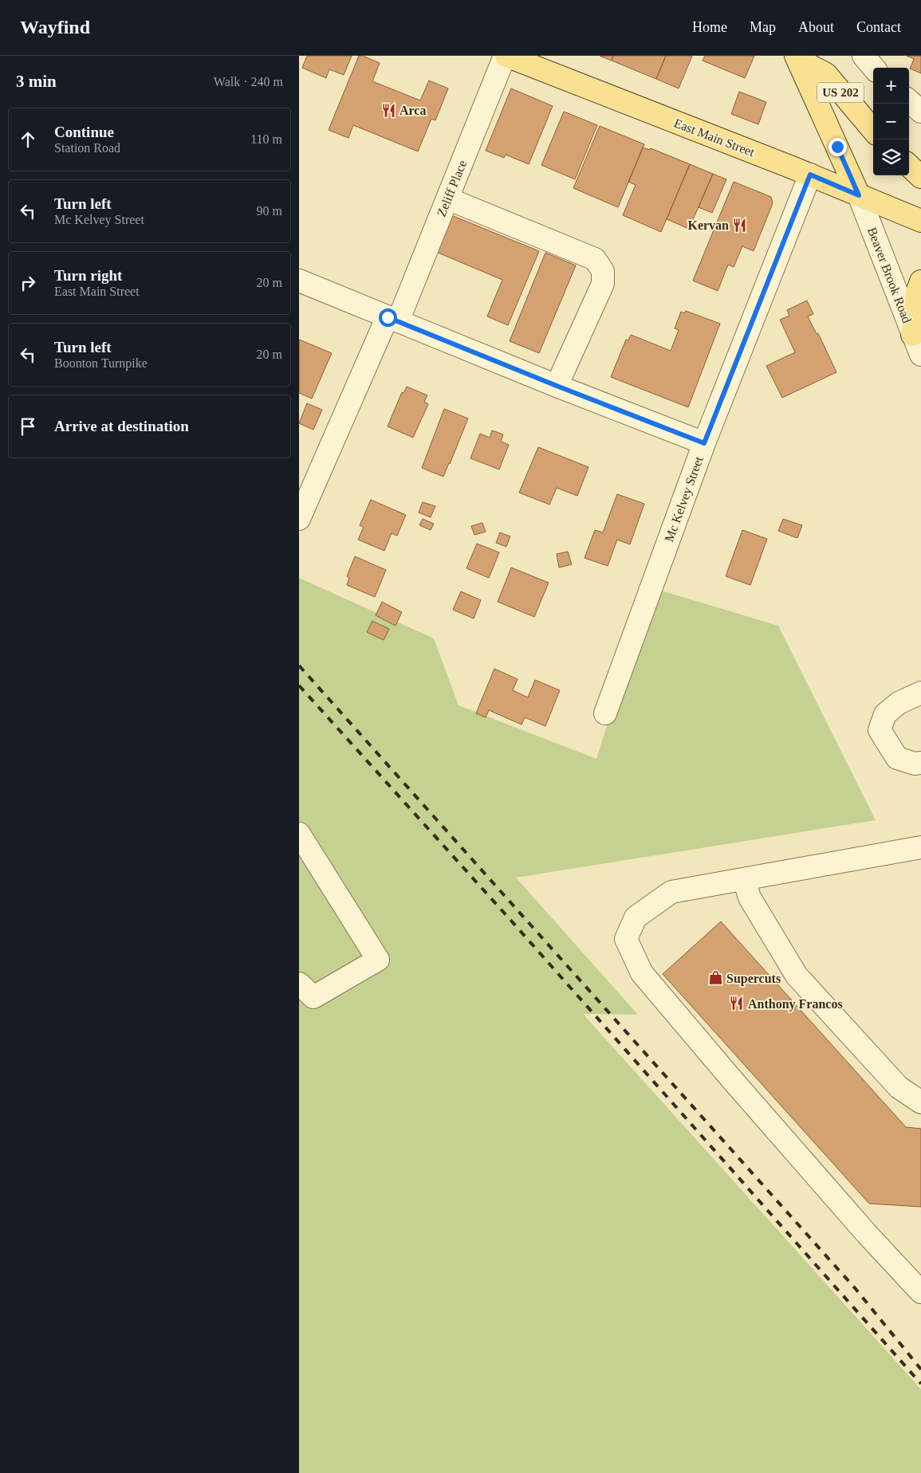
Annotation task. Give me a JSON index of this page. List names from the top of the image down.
{
  "streets": {
    "main road": ["US 202", "East Main Street"],
    "street": ["Zeliff Place", "Beaver Brook Road", "Mc Kelvey Street"]
  },
  "crossings": [
    ["US 202", "East Main Street"],
    ["US 202", "Beaver Brook Road"],
    ["East Main Street", "Zeliff Place"],
    ["East Main Street", "Beaver Brook Road"],
    ["East Main Street", "Mc Kelvey Street"]
  ],
  "places": {
    "restaurant": ["Arca", "Kervan", "Anthony Francos"],
    "shop": ["Supercuts"]
  },
  "page": {
    "header": "Wayfind",
    "nav": [
      "Home",
      "Map",
      "About",
      "Contact"
    ],
    "heading": ["3 min", "Walk · 240 m"],
    "map_buttons": ["+", "−"],
    "list": [
      ["Continue", "Station Road", "110 m"],
      ["Turn left", "Mc Kelvey Street", "90 m"],
      ["Turn right", "East Main Street", "20 m"],
      ["Turn left", "Boonton Turnpike", "20 m"],
      "Arrive at destination"
    ]
  }
}
